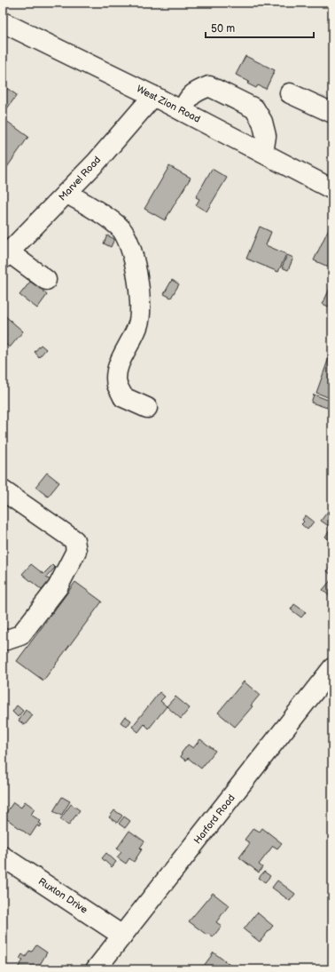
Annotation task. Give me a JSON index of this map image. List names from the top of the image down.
{
  "streets": {
    "street": [
      "West Zion Road",
      "Marvel Road",
      "Harford Road",
      "Ruxton Drive"
    ]
  },
  "crossings": [
    ["West Zion Road", "Marvel Road"],
    ["Harford Road", "Ruxton Drive"]
  ],
  "scale_bar": "50 m"
}
